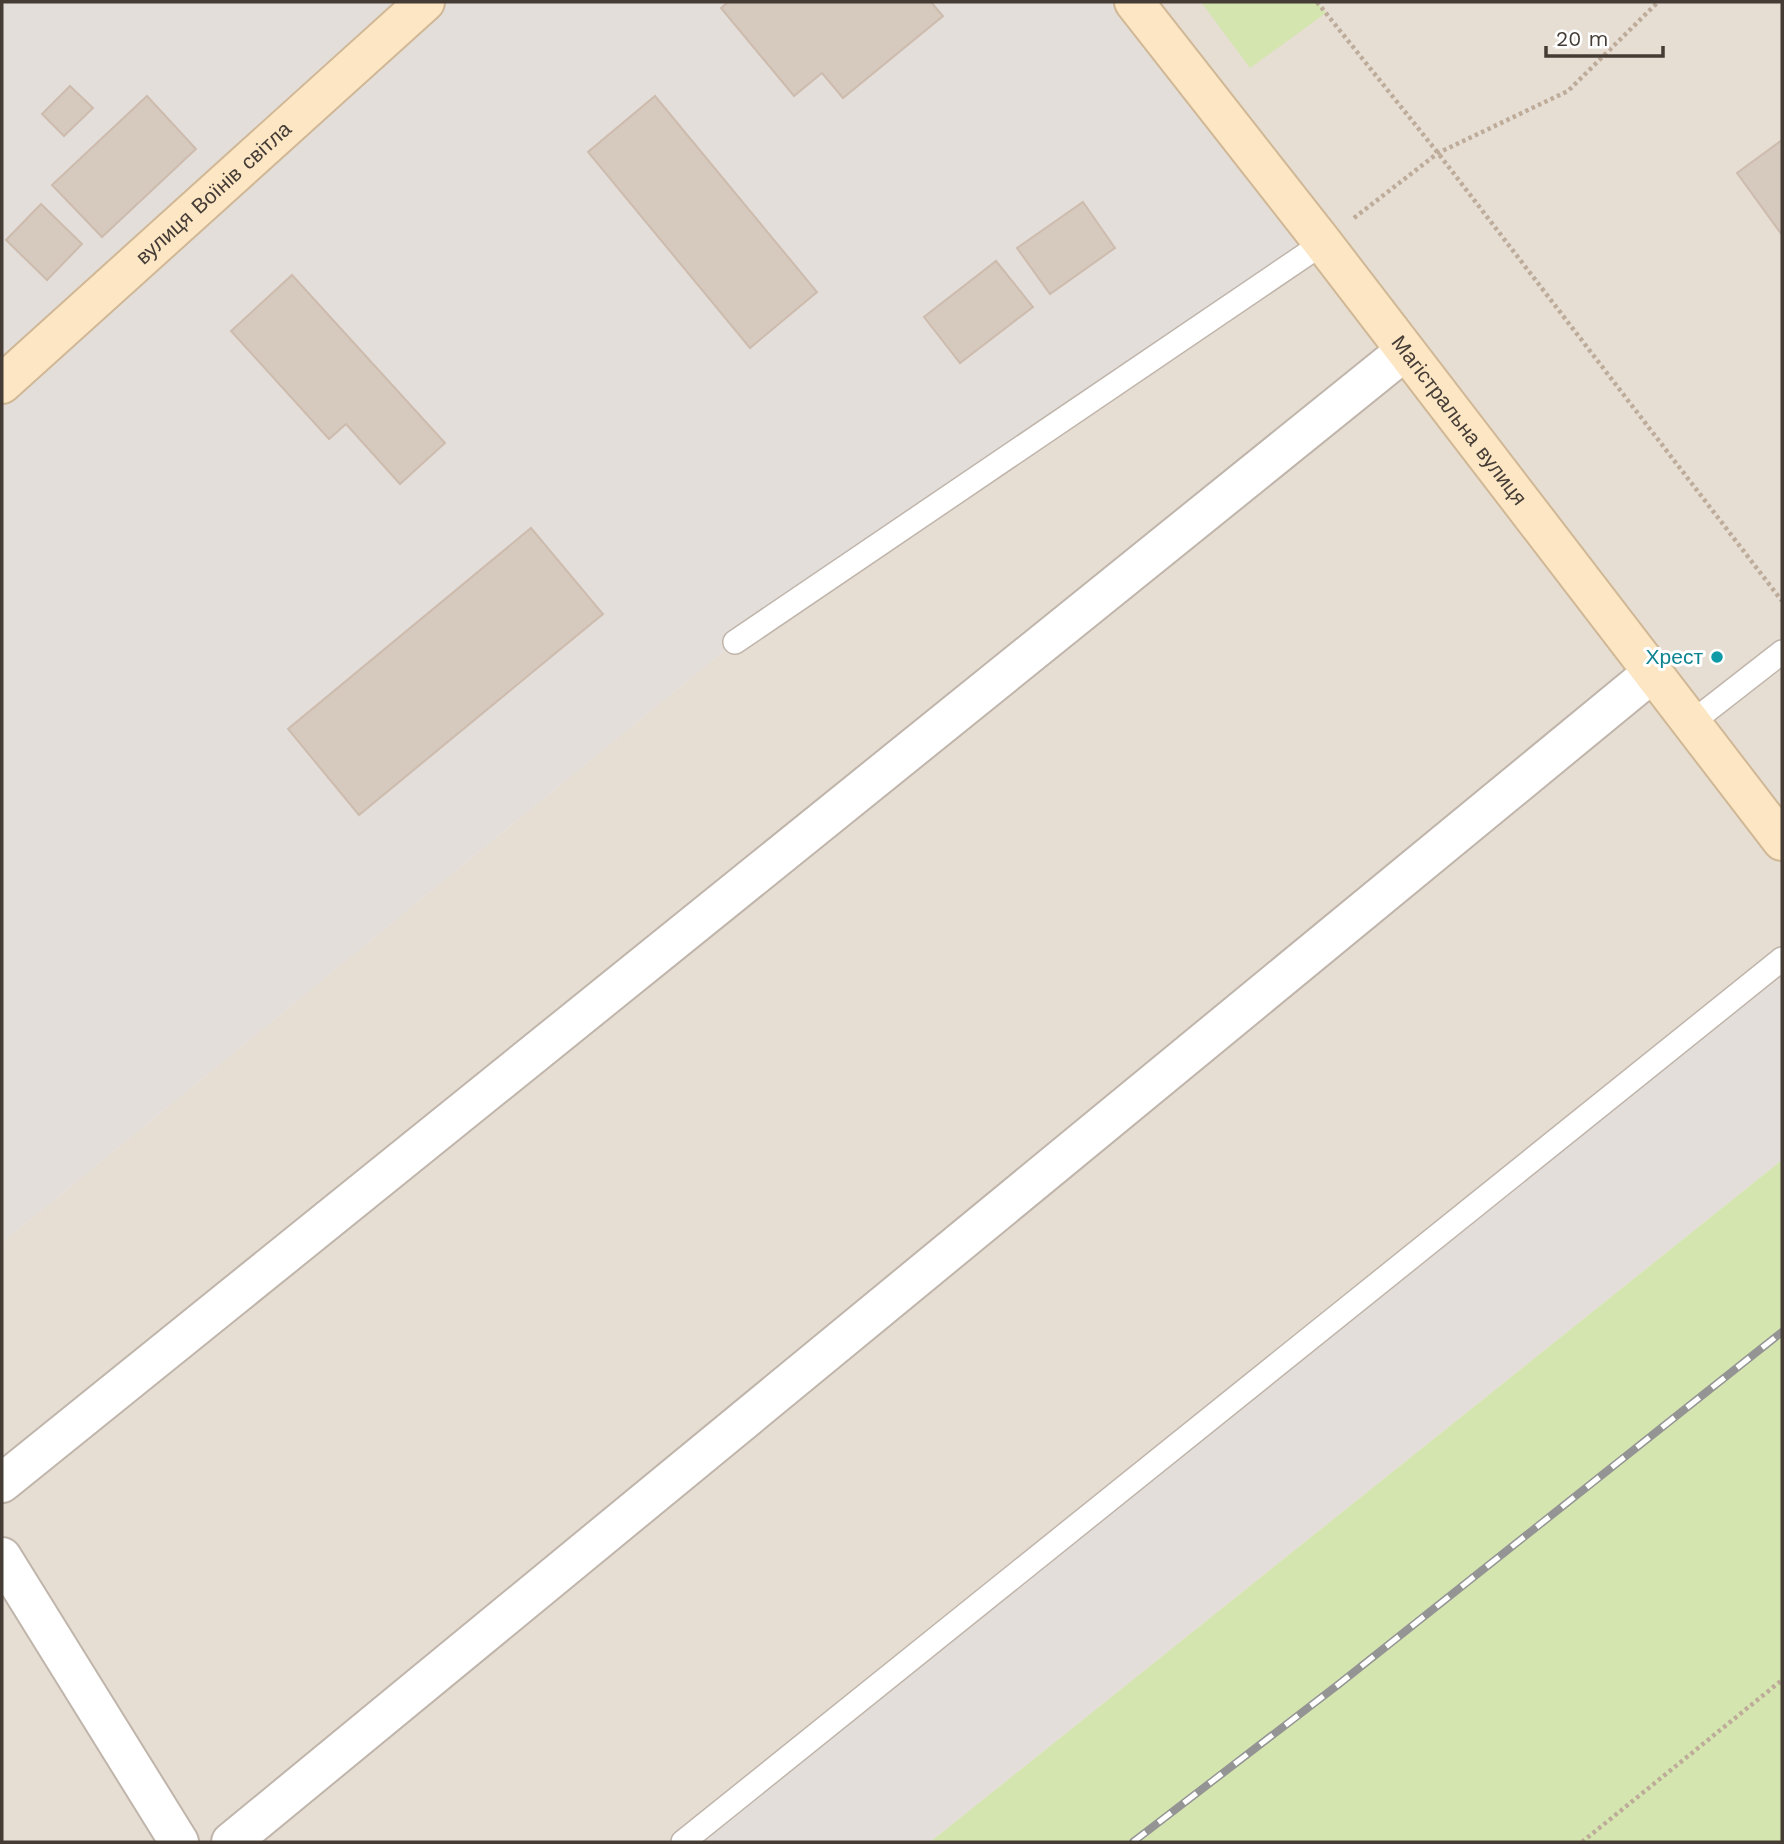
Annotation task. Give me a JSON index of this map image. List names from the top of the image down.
{
  "streets": {
    "main road": ["вулиця Воїнів світла", "Магістральна вулиця"]
  },
  "places": ["Хрест"],
  "scale_bar": "20 m"
}
